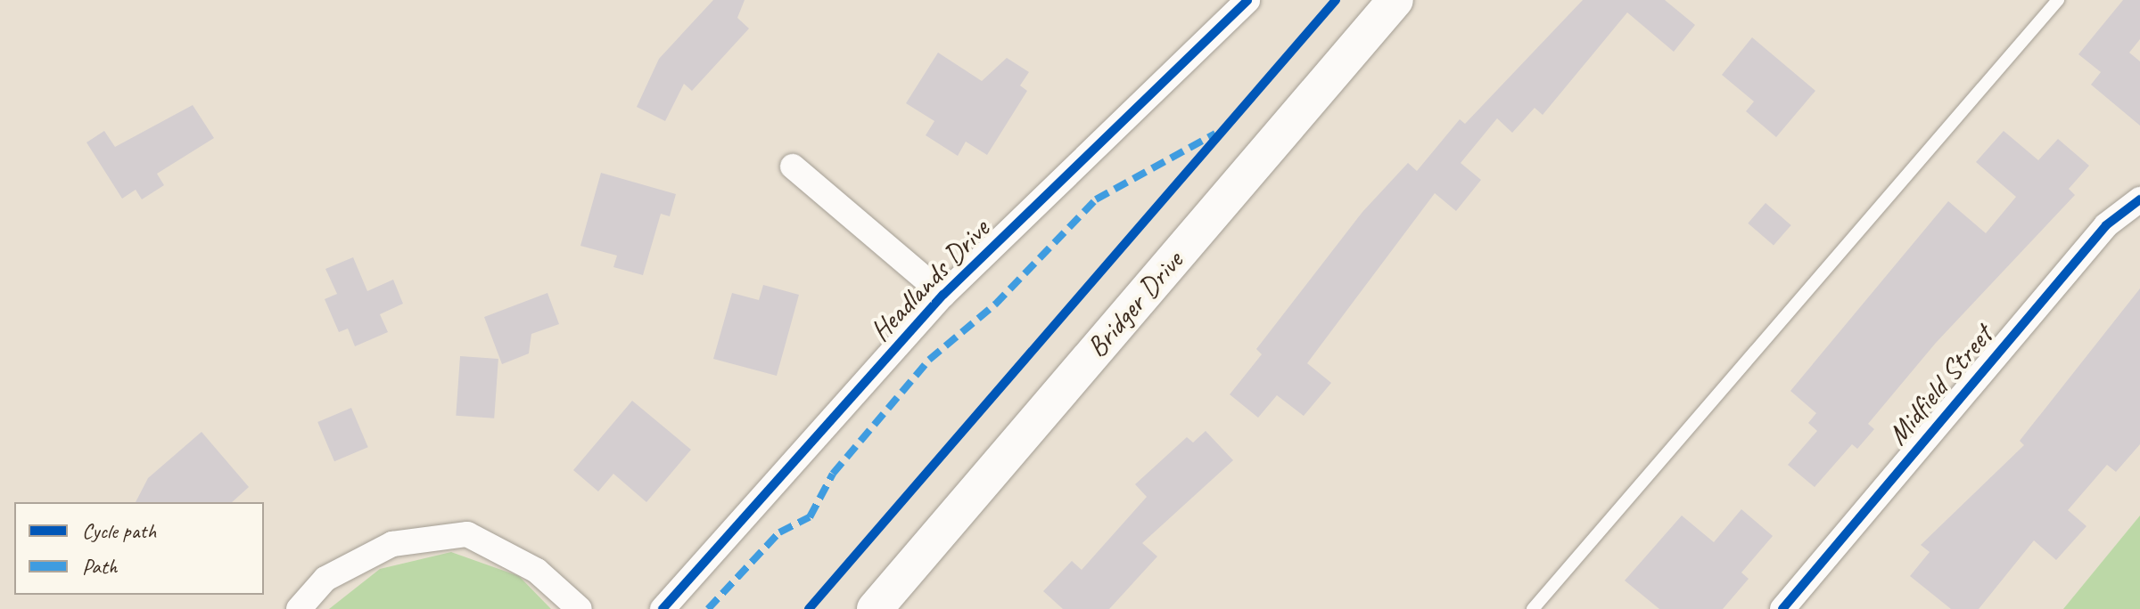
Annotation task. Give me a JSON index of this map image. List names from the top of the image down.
{
  "streets": {
    "main road": ["Bridger Drive"],
    "street": ["Headlands Drive", "Midfield Street"]
  },
  "legend": ["Cycle path", "Path"]
}
